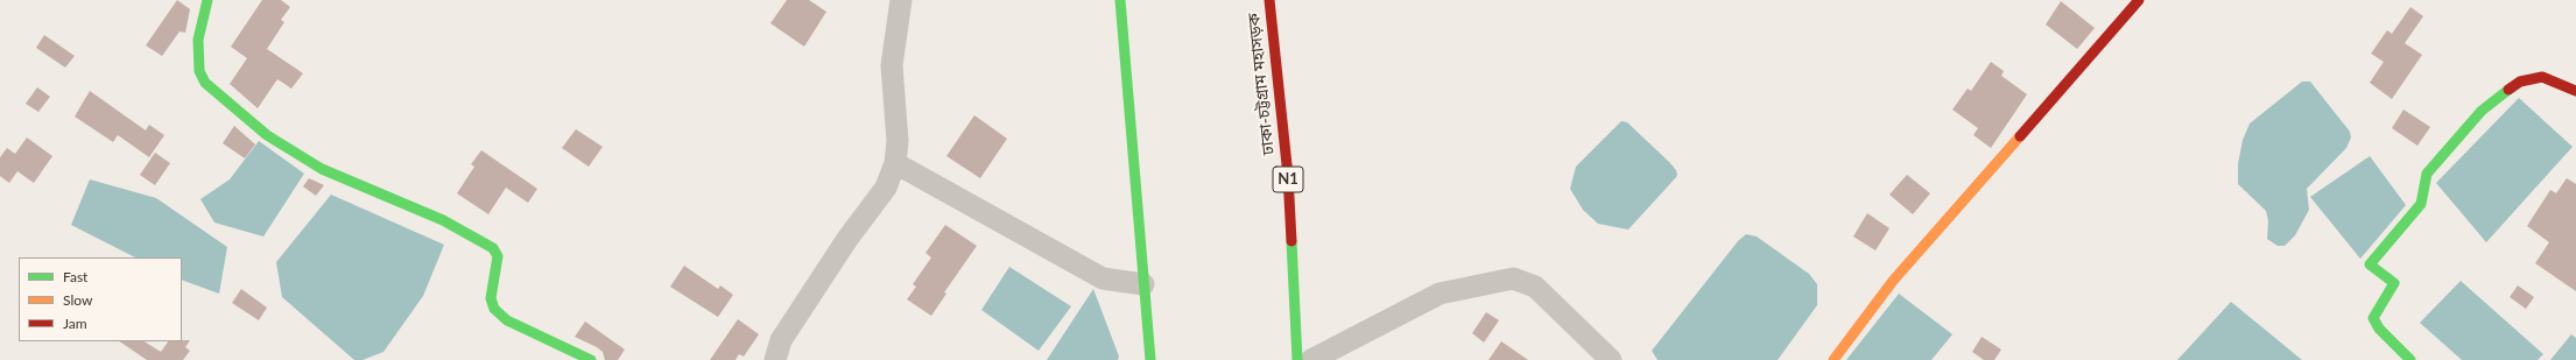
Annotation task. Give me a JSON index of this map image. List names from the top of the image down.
{
  "streets": {
    "main road": ["ঢাকা-চট্টগ্রাম মহাসড়ক", "N1"]
  },
  "legend": ["Fast", "Slow", "Jam"]
}
